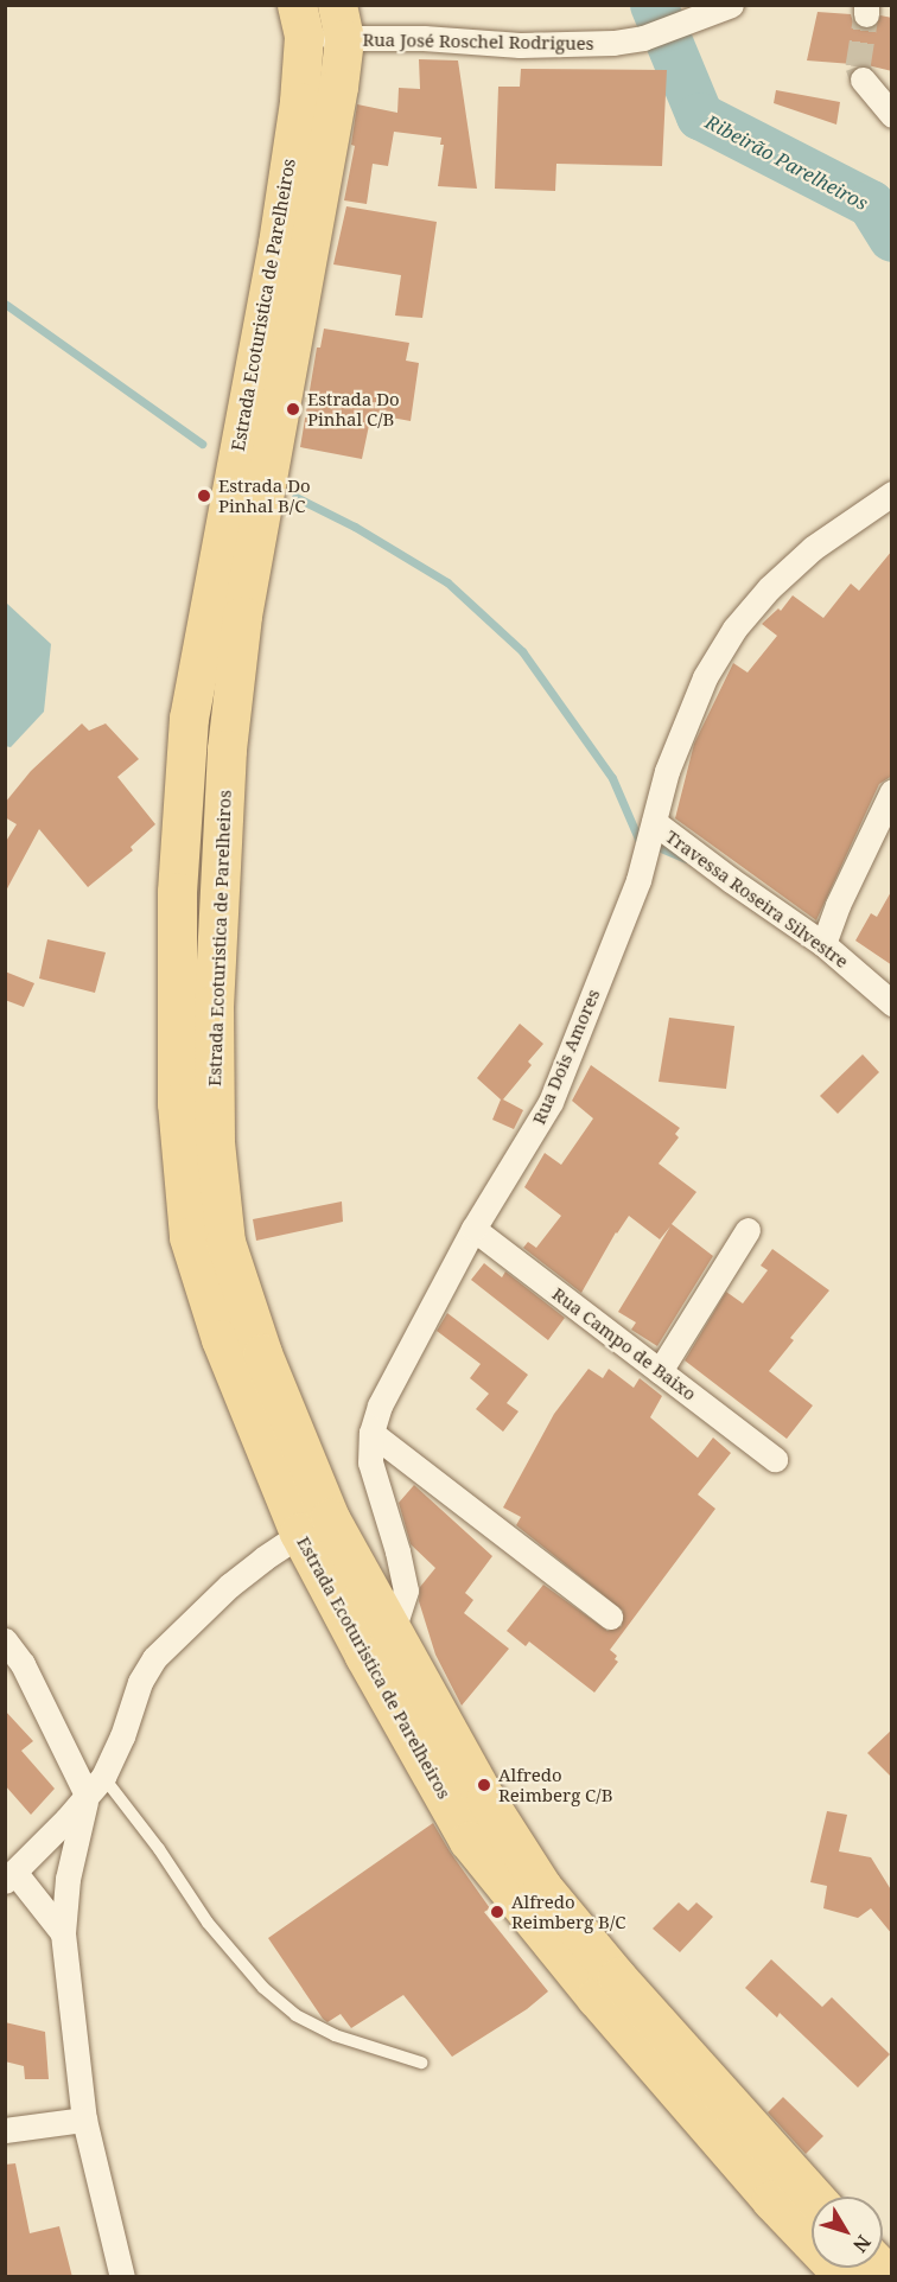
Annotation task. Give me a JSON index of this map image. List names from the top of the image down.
{
  "streets": {
    "main road": ["Estrada Ecoturistica de Parelheiros"],
    "street": [
      "Rua José Roschel Rodrigues",
      "Travessa Roseira Silvestre",
      "Rua Dois Amores",
      "Rua Campo de Baixo"
    ]
  },
  "crossings": [
    ["Rua José Roschel Rodrigues", "Estrada Ecoturistica de Parelheiros"],
    ["Estrada Ecoturistica de Parelheiros", "Rua Dois Amores"],
    ["Travessa Roseira Silvestre", "Rua Dois Amores"],
    ["Rua Dois Amores", "Rua Campo de Baixo"]
  ],
  "water": ["Ribeirão Parelheiros"],
  "places": [
    "Estrada Do Pinhal C/B",
    "Estrada Do Pinhal B/C",
    "Alfredo Reimberg C/B",
    "Alfredo Reimberg B/C"
  ],
  "north": "bottom right"
}
